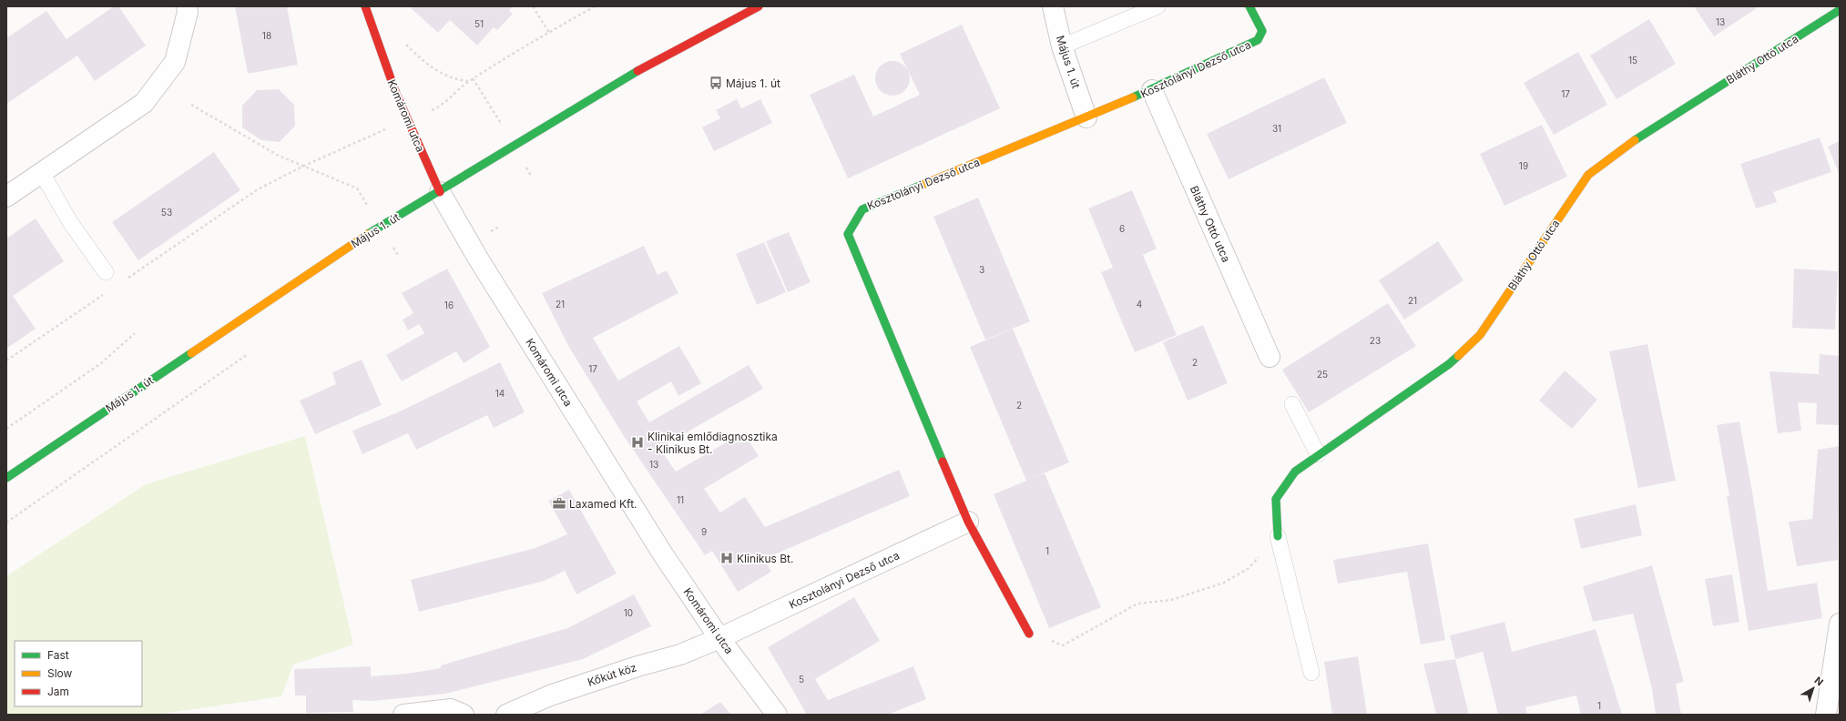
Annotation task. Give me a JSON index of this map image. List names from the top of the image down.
{
  "streets": {
    "street": [
      "Bláthy Ottó utca",
      "Május 1. út",
      "Kosztolányi Dezső utca",
      "Komáromi utca",
      "Kőkút köz"
    ]
  },
  "crossings": [
    ["Bláthy Ottó utca", "Kosztolányi Dezső utca"],
    ["Május 1. út", "Kosztolányi Dezső utca"],
    ["Május 1. út", "Komáromi utca"],
    ["Kosztolányi Dezső utca", "Komáromi utca"],
    ["Kosztolányi Dezső utca", "Kőkút köz"],
    ["Komáromi utca", "Kőkút köz"]
  ],
  "places": {
    "bus stop": ["Május 1. út"],
    "hospital": ["Klinikai emlődiagnosztika - Klinikus Bt.", "Klinikus Bt."],
    "office": ["Laxamed Kft."]
  },
  "house_numbers": [
    "13",
    "51",
    "18",
    "15",
    "17",
    "31",
    "19",
    "53",
    "6",
    "3",
    "21",
    "21",
    "4",
    "16",
    "23",
    "2",
    "17",
    "25",
    "14",
    "2",
    "13",
    "11",
    "9",
    "1",
    "10",
    "5",
    "1"
  ],
  "legend": ["Fast", "Slow", "Jam"],
  "north": "top right"
}
